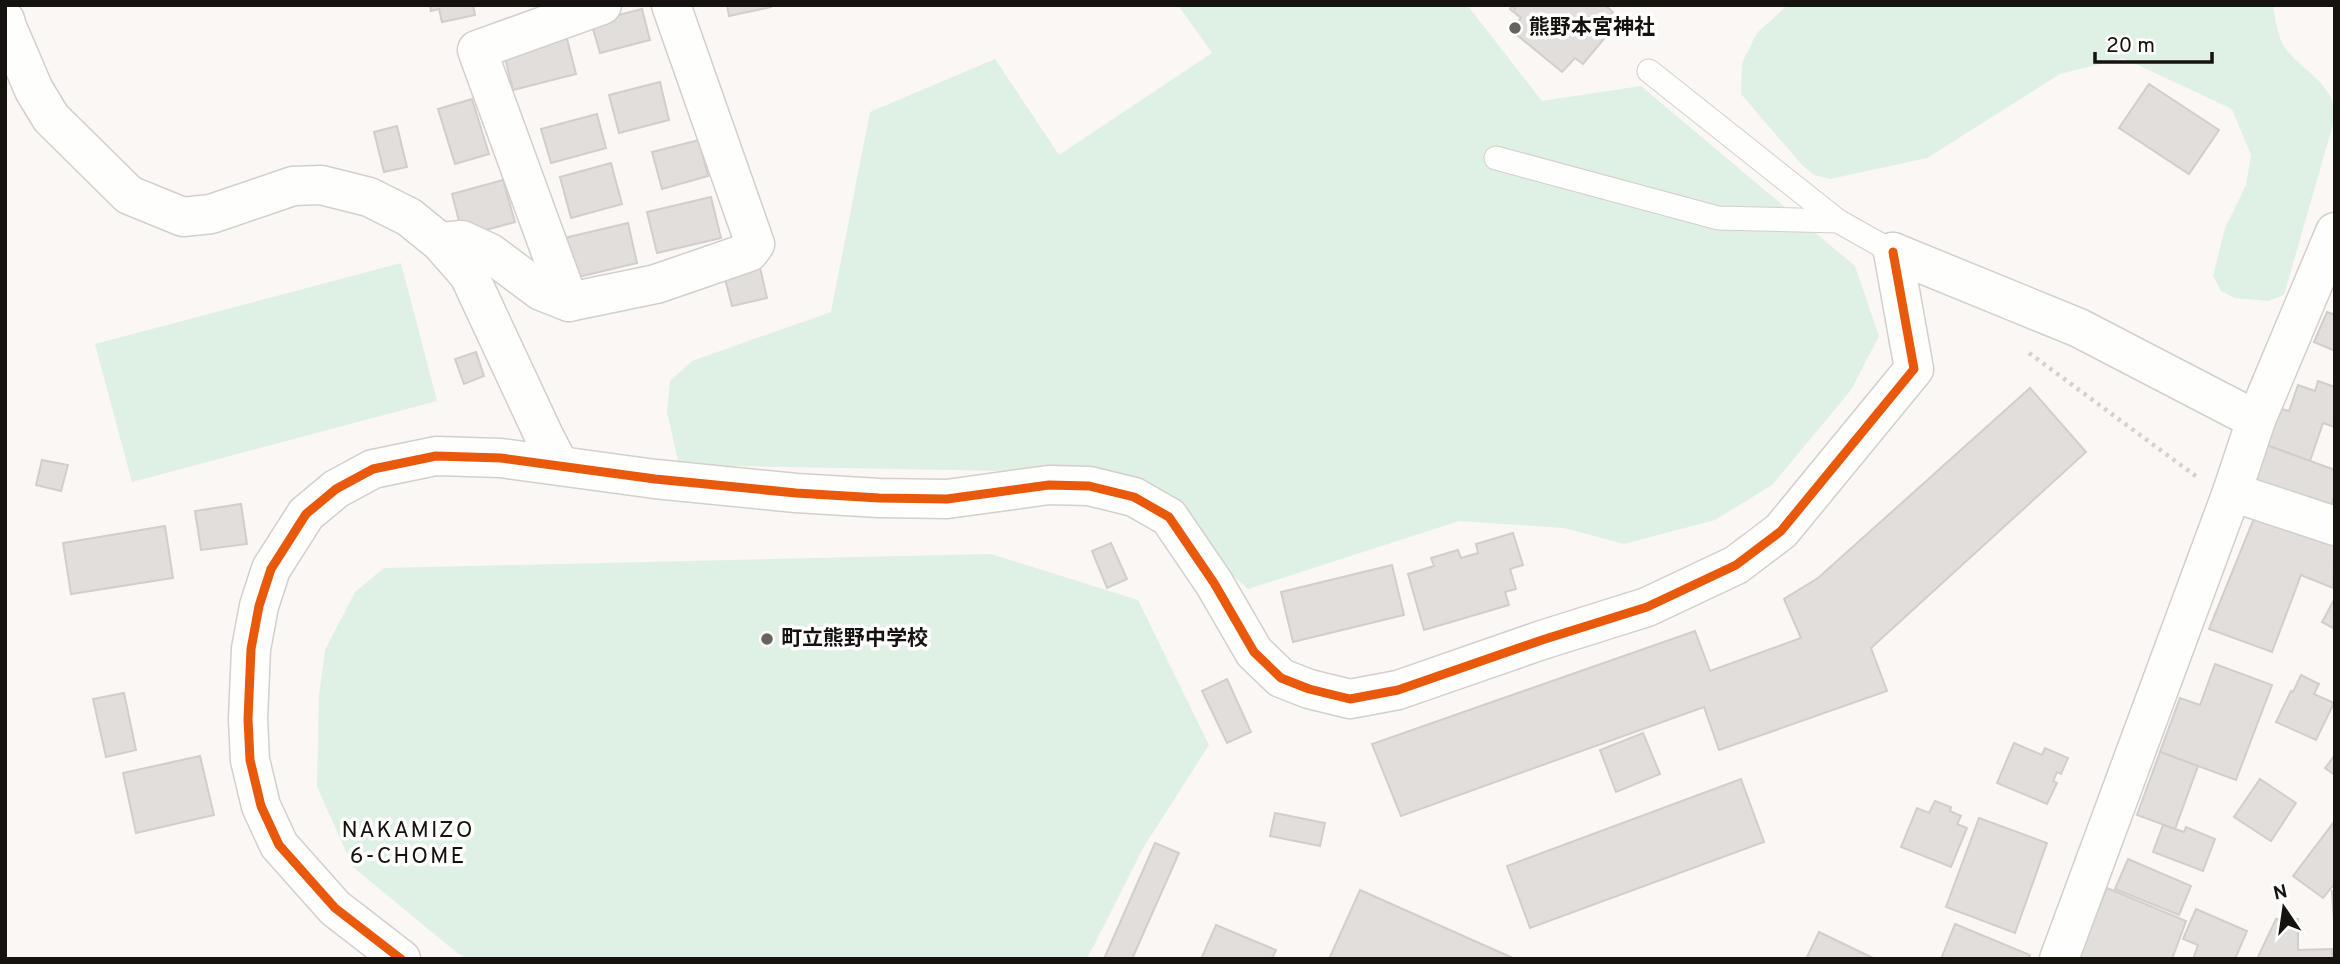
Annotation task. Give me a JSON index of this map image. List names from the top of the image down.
{
  "districts": ["NAKAMIZO 6-CHOME"],
  "places": ["熊野本宮神社", "町立熊野中学校"],
  "scale_bar": "20 m",
  "north": "top"
}
